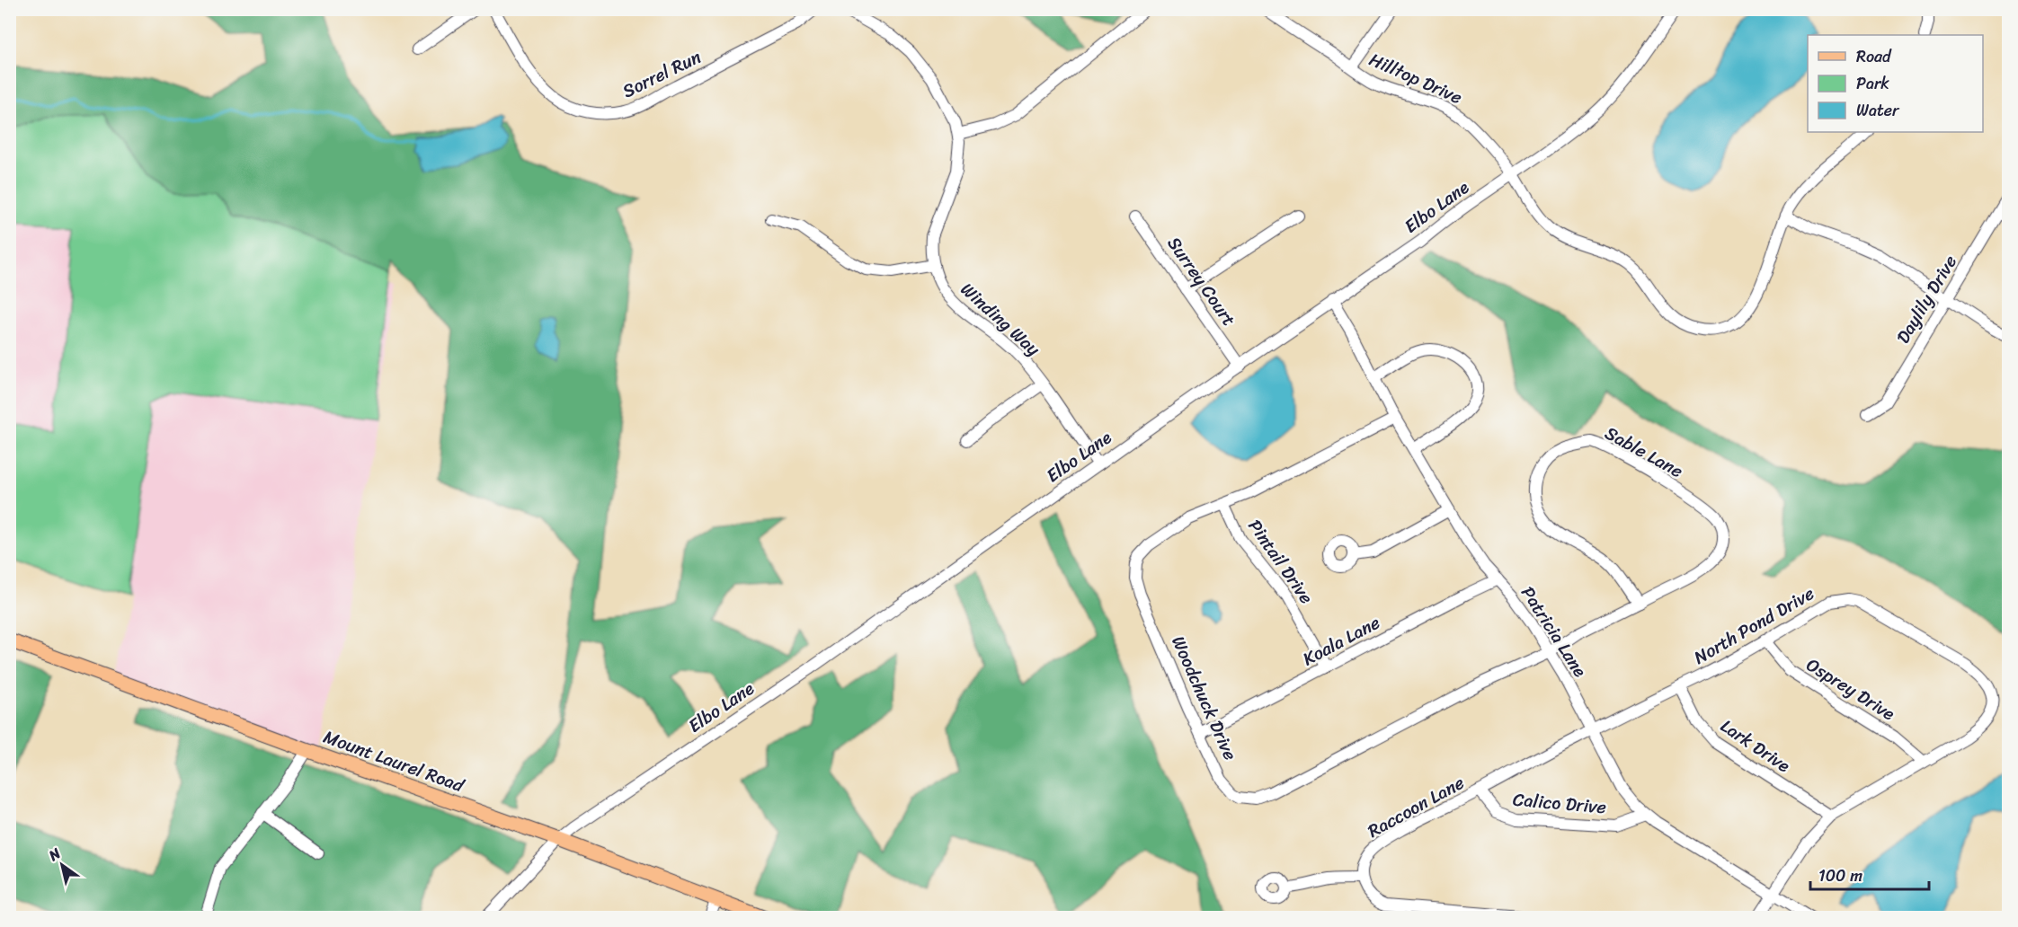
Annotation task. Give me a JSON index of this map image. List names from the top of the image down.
{
  "streets": {
    "main road": ["Mount Laurel Road"],
    "street": [
      "Sorrel Run",
      "Hilltop Drive",
      "Elbo Lane",
      "Surrey Court",
      "Daylily Drive",
      "Winding Way",
      "Sable Lane",
      "Pintail Drive",
      "North Pond Drive",
      "Patricia Lane",
      "Koala Lane",
      "Osprey Drive",
      "Woodchuck Drive",
      "Lark Drive",
      "Calico Drive",
      "Raccoon Lane"
    ]
  },
  "crossings": [
    ["Hilltop Drive", "Elbo Lane"],
    ["Elbo Lane", "Surrey Court"],
    ["Elbo Lane", "Winding Way"],
    ["Elbo Lane", "Patricia Lane"],
    ["Elbo Lane", "Mount Laurel Road"],
    ["Sable Lane", "Patricia Lane"],
    ["Sable Lane", "Woodchuck Drive"],
    ["Pintail Drive", "Koala Lane"],
    ["Pintail Drive", "Woodchuck Drive"],
    ["North Pond Drive", "Patricia Lane"],
    ["North Pond Drive", "Osprey Drive"],
    ["North Pond Drive", "Lark Drive"],
    ["North Pond Drive", "Raccoon Lane"],
    ["Patricia Lane", "Koala Lane"],
    ["Patricia Lane", "Woodchuck Drive"],
    ["Patricia Lane", "Calico Drive"],
    ["Patricia Lane", "Raccoon Lane"],
    ["Koala Lane", "Woodchuck Drive"],
    ["Calico Drive", "Raccoon Lane"]
  ],
  "legend": ["Road", "Park", "Water"],
  "scale_bar": "100 m",
  "north": "top left"
}
